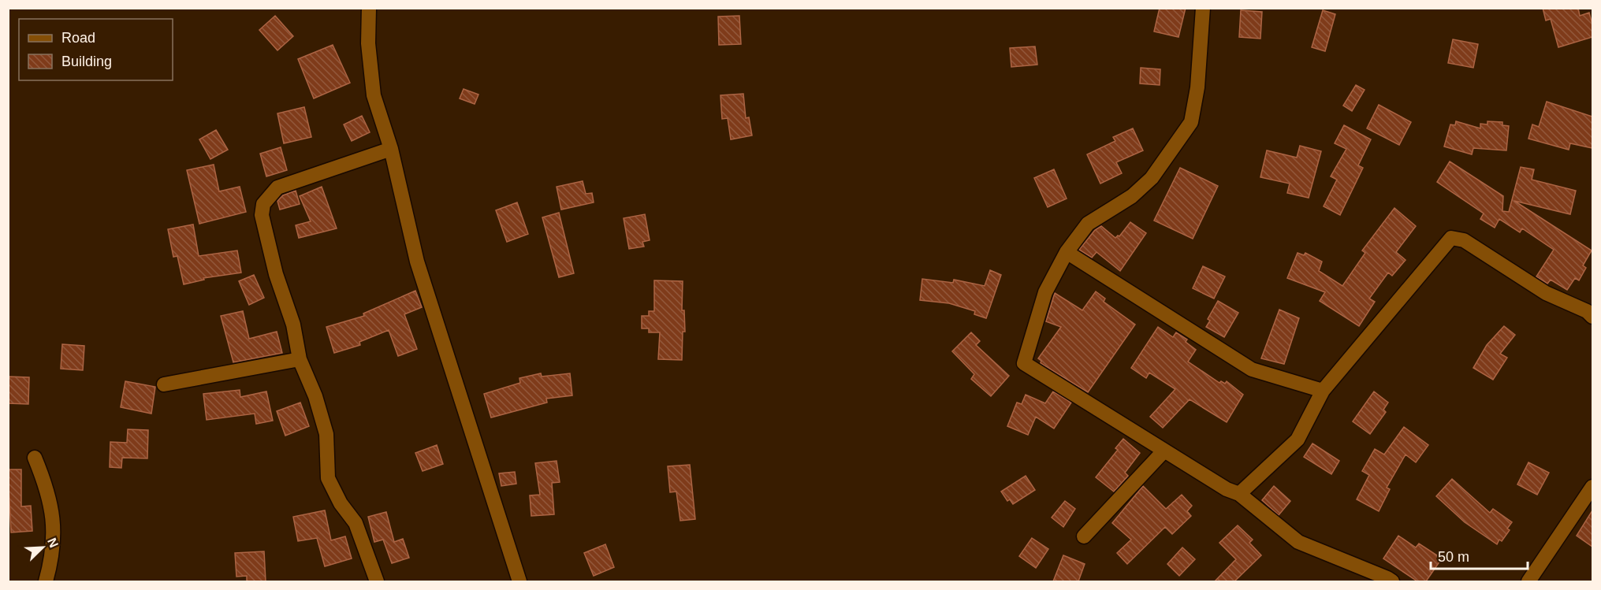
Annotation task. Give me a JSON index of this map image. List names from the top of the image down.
{
  "legend": ["Road", "Building"],
  "scale_bar": "50 m",
  "north": "top right"
}
